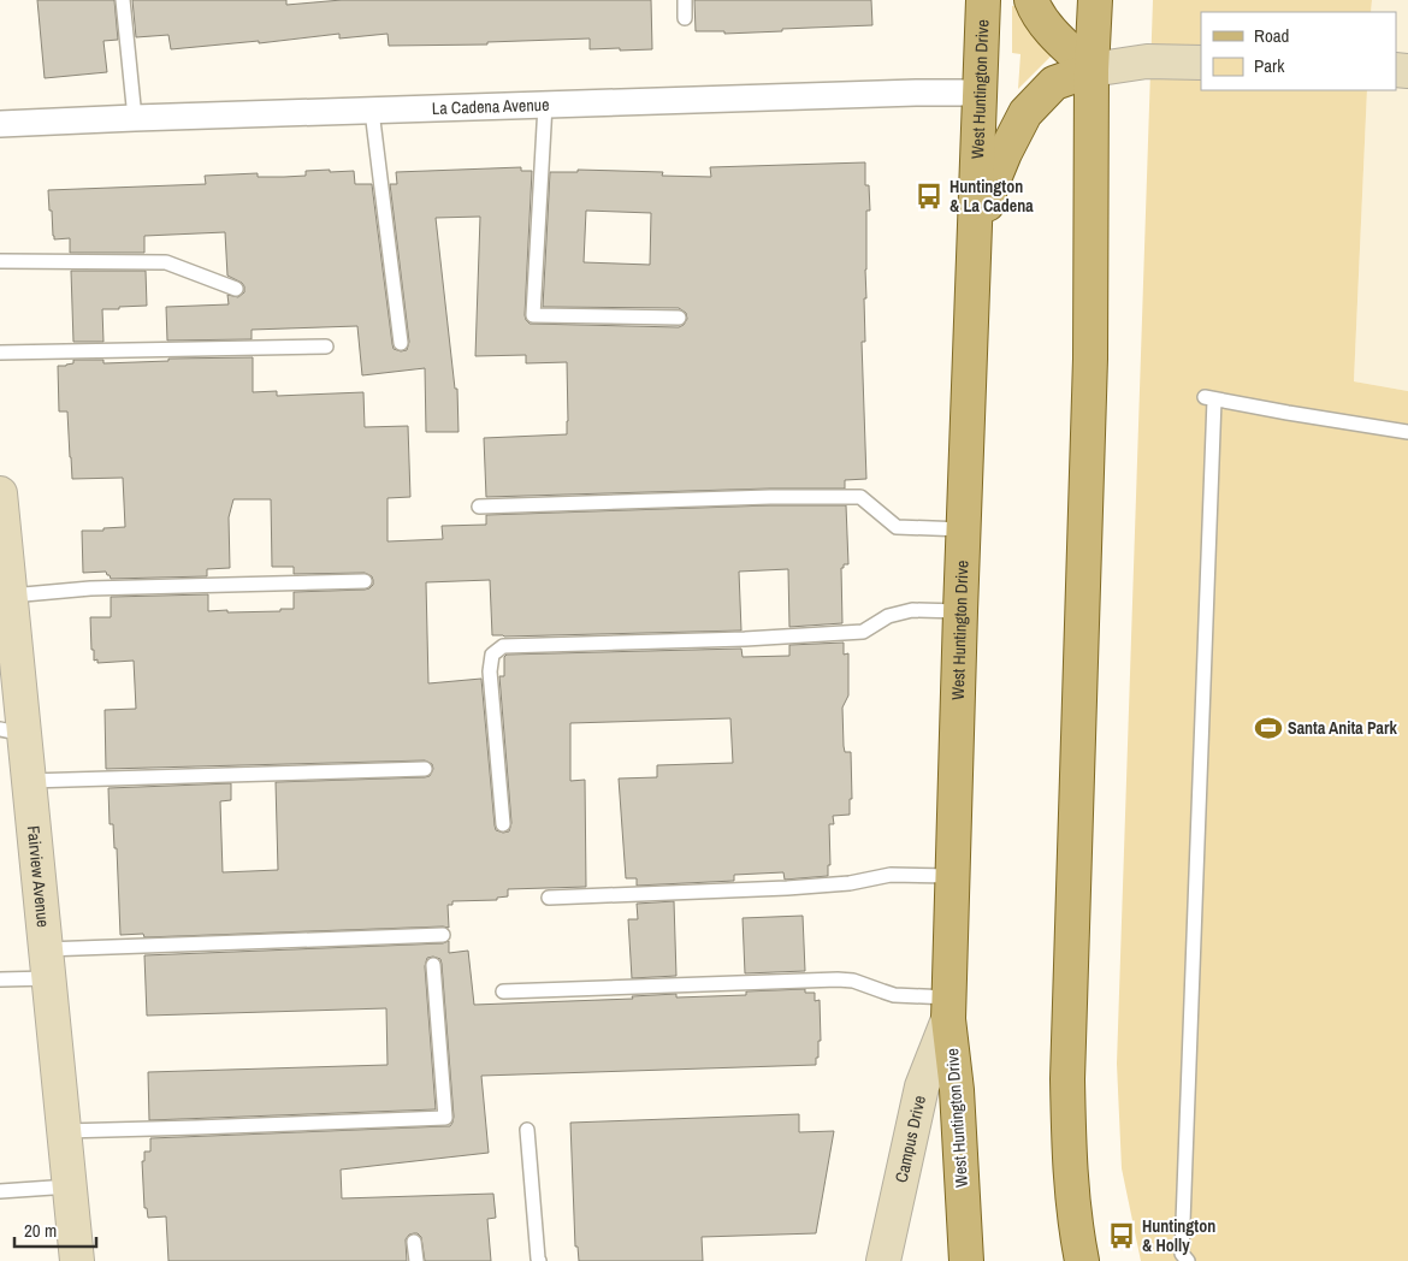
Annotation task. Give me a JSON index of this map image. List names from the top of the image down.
{
  "streets": {
    "main road": ["West Huntington Drive"],
    "street": ["La Cadena Avenue", "Fairview Avenue", "Campus Drive"]
  },
  "crossings": [
    ["West Huntington Drive", "La Cadena Avenue"],
    ["West Huntington Drive", "Campus Drive"]
  ],
  "places": {
    "bus stop": ["Huntington & La Cadena", "Huntington & Holly"],
    "sports": ["Santa Anita Park"]
  },
  "legend": ["Road", "Park"],
  "scale_bar": "20 m"
}
